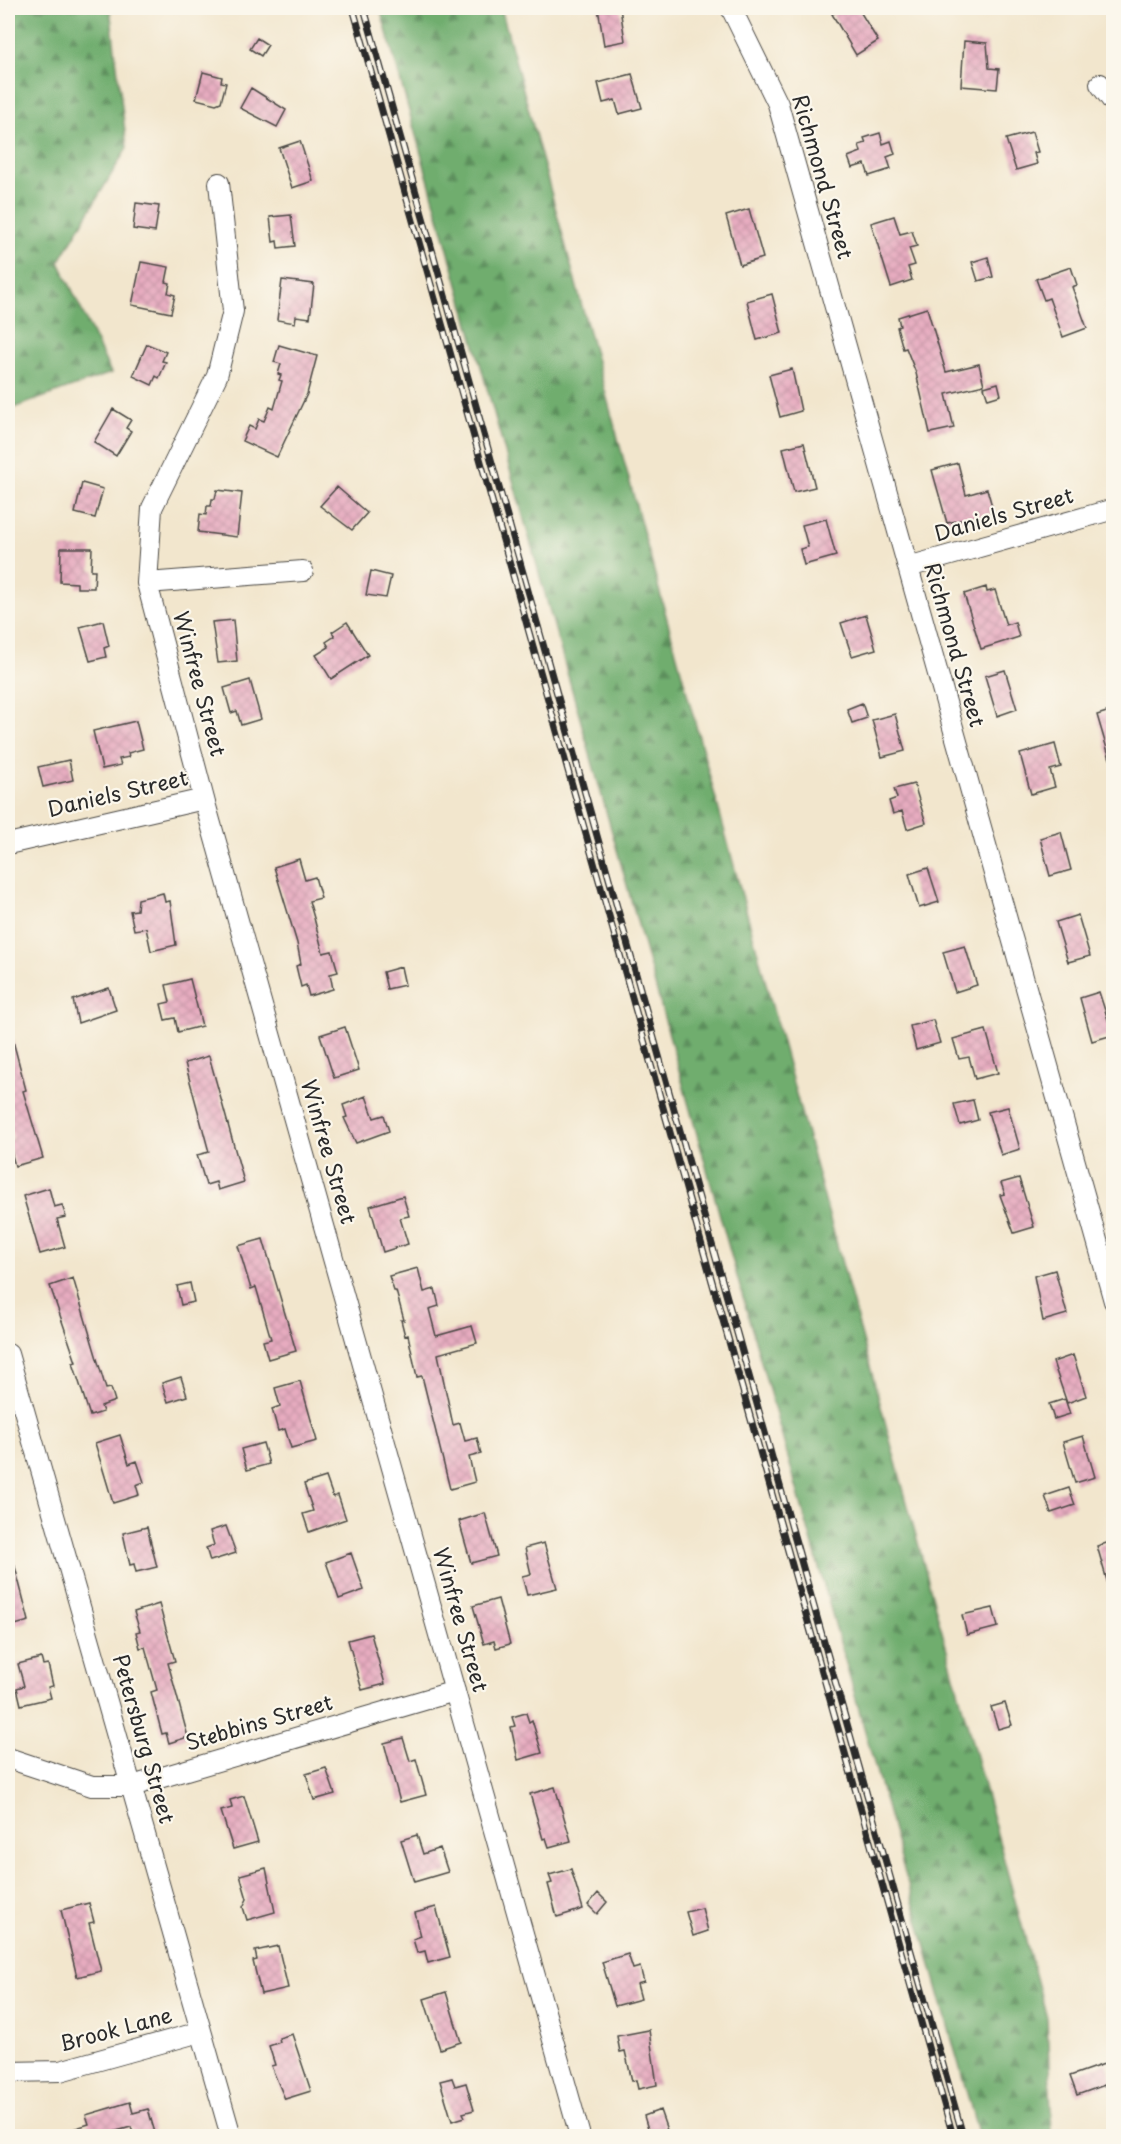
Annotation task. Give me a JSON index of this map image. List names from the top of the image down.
{
  "streets": {
    "street": [
      "Richmond Street",
      "Daniels Street",
      "Winfree Street",
      "Stebbins Street",
      "Petersburg Street",
      "Brook Lane"
    ]
  },
  "crossings": [
    ["Richmond Street", "Daniels Street"],
    ["Daniels Street", "Winfree Street"],
    ["Winfree Street", "Stebbins Street"],
    ["Stebbins Street", "Petersburg Street"],
    ["Petersburg Street", "Brook Lane"]
  ]
}
